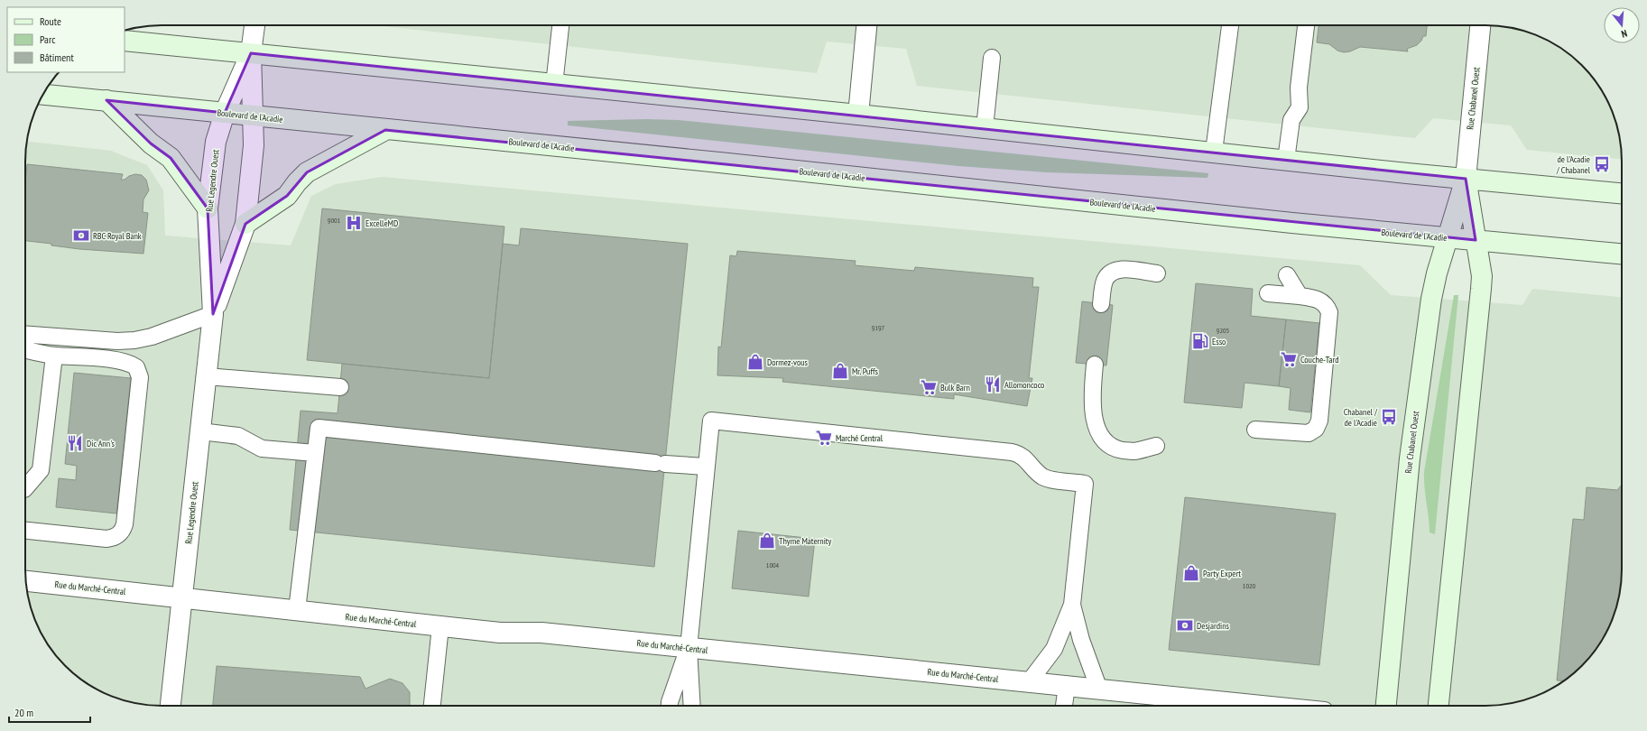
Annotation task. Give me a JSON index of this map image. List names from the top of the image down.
{
  "streets": {
    "main road": ["Rue Chabanel Ouest", "Boulevard de l'Acadie"],
    "street": ["Rue Legendre Ouest", "Rue du Marché-Central"]
  },
  "crossings": [
    ["Rue Chabanel Ouest", "Boulevard de l'Acadie"],
    ["Boulevard de l'Acadie", "Rue Legendre Ouest"],
    ["Rue Legendre Ouest", "Rue du Marché-Central"]
  ],
  "places": {
    "bus stop": ["de l'Acadie / Chabanel", "Chabanel / de l'Acadie"],
    "hospital": ["ExcelleMD"],
    "bank": ["RBC Royal Bank", "Desjardins"],
    "fuel station": ["Esso"],
    "supermarket": ["Couche-Tard", "Bulk Barn", "Marché Central"],
    "shop": [
      "Dormez-vous",
      "Mr. Puffs",
      "Thyme Maternity",
      "Party Expert"
    ],
    "restaurant": ["Allomoncoco", "Dic Ann's"]
  },
  "house_numbers": [
    "9001",
    "9197",
    "9205",
    "1004",
    "1020"
  ],
  "legend": ["Route", "Parc", "Bâtiment"],
  "scale_bar": "20 m",
  "north": "bottom"
}
